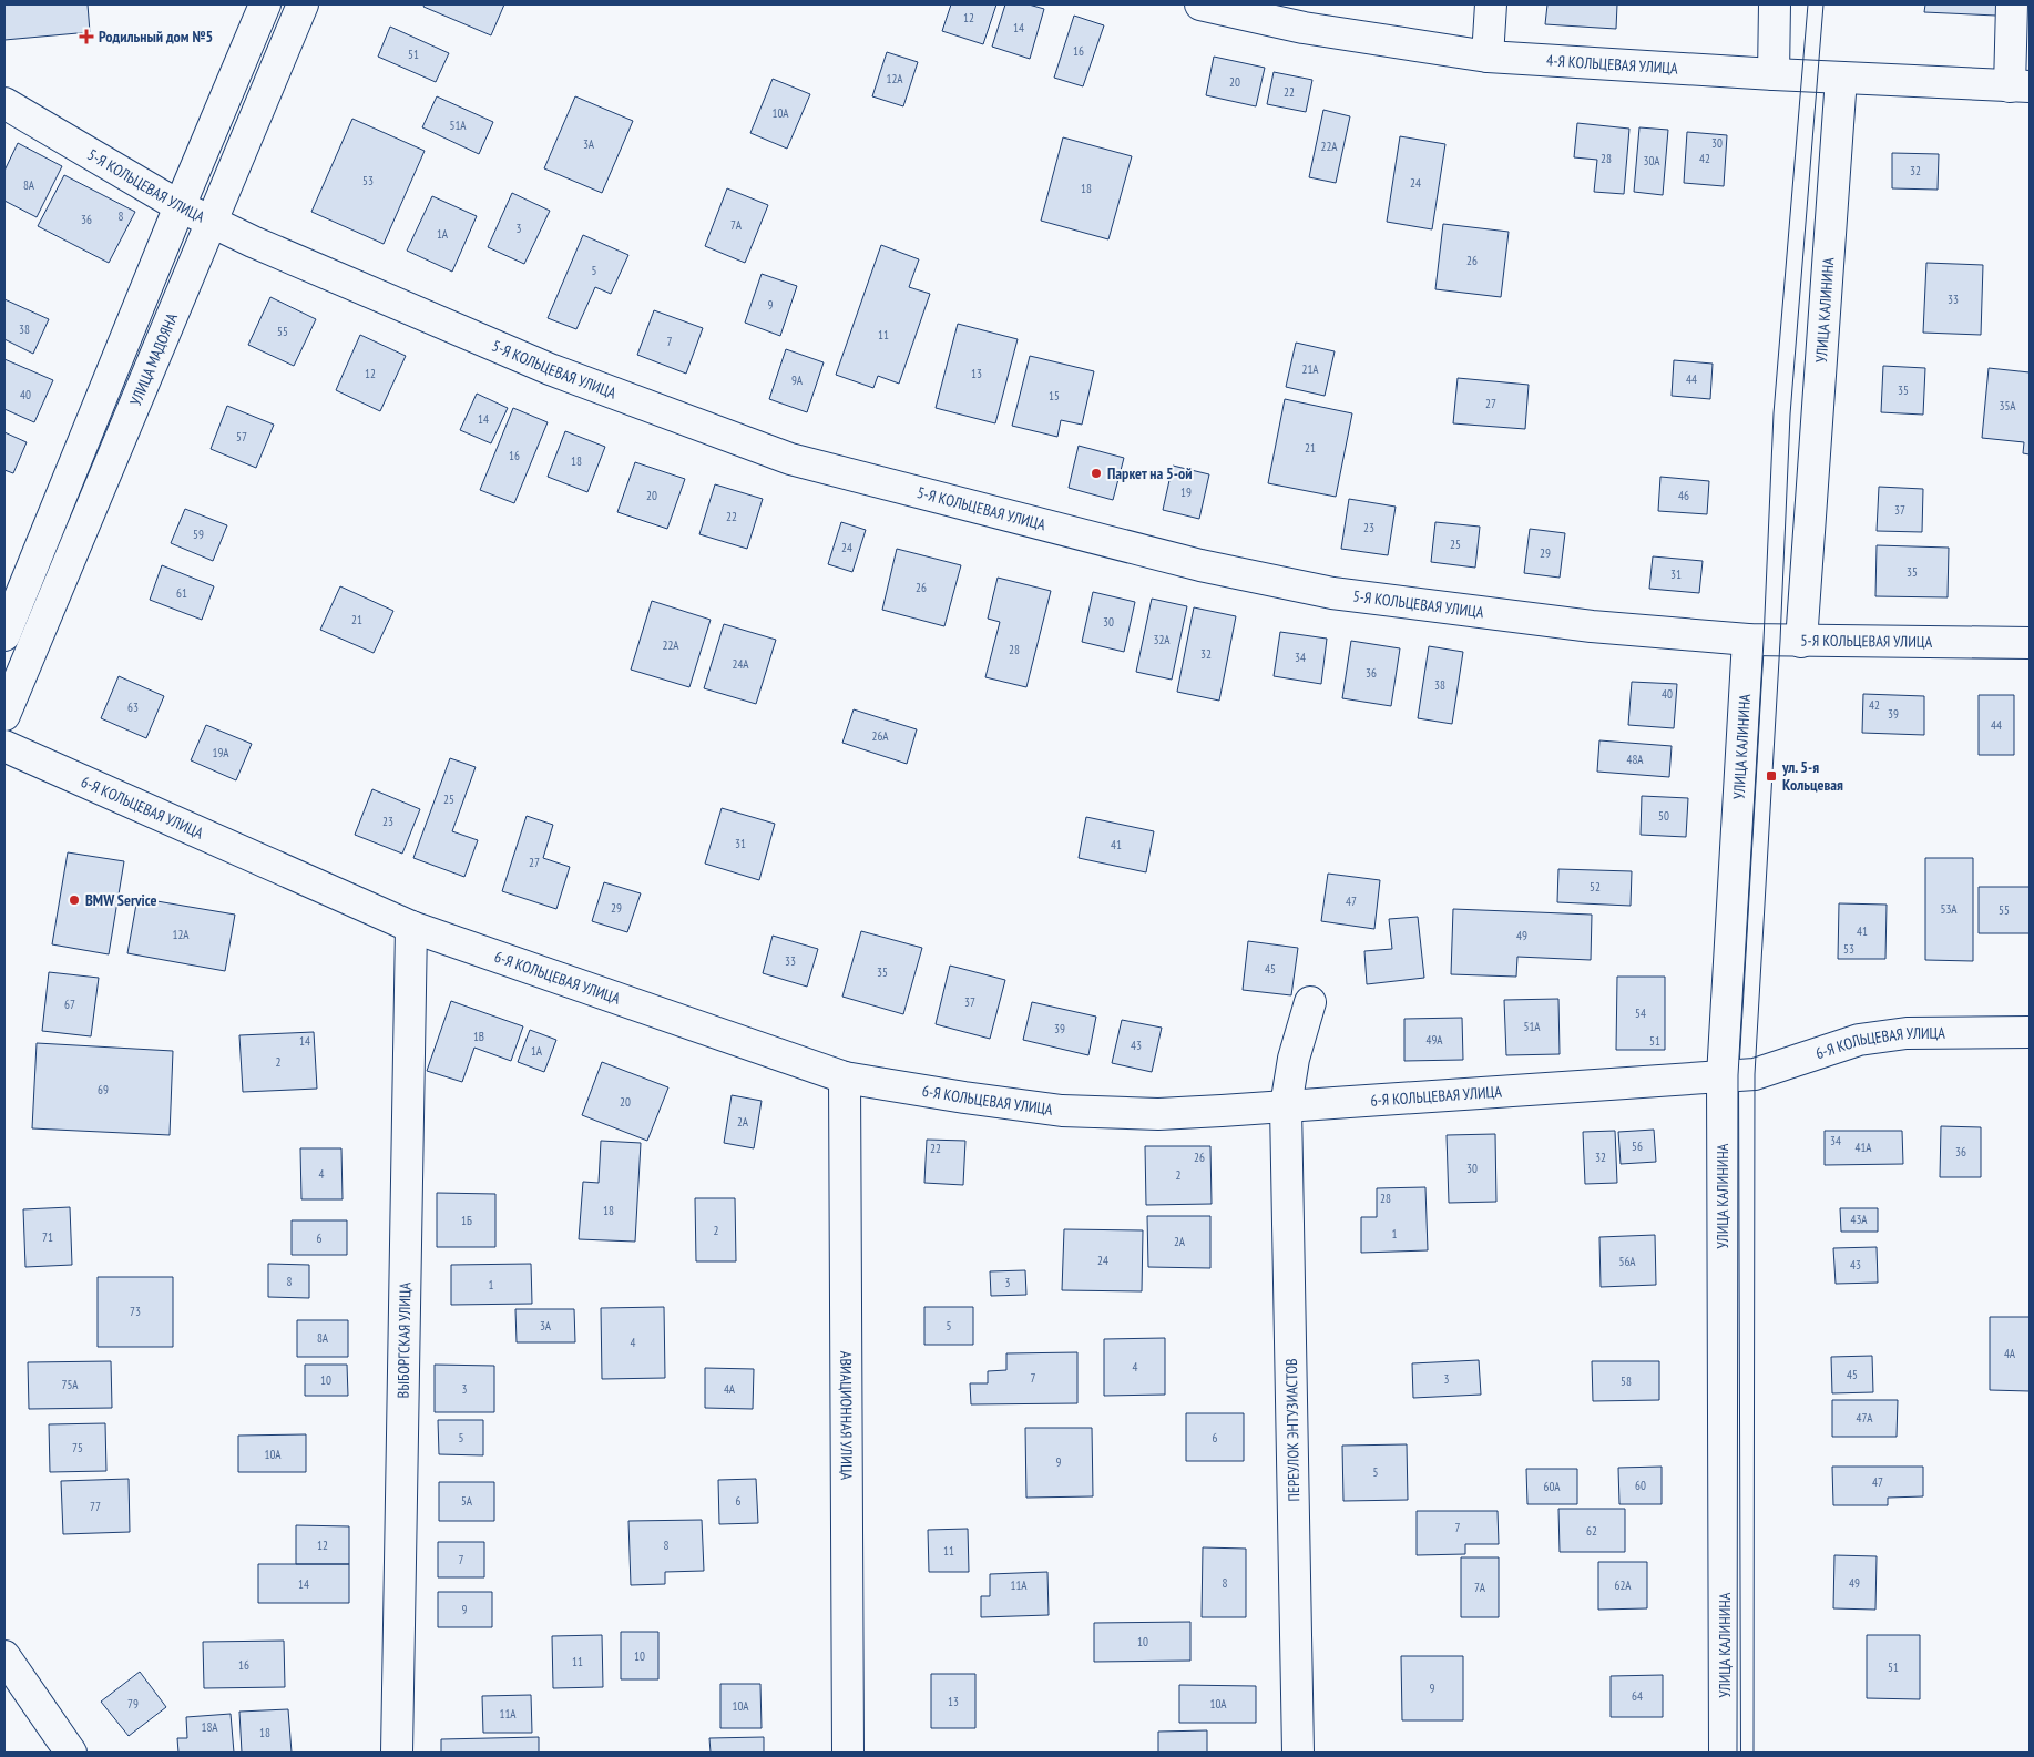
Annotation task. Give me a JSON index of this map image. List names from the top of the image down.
{
  "streets": {
    "street": [
      "4-Я КОЛЬЦЕВАЯ УЛИЦА",
      "5-Я КОЛЬЦЕВАЯ УЛИЦА",
      "УЛИЦА КАЛИНИНА",
      "УЛИЦА МАДОЯНА",
      "6-Я КОЛЬЦЕВАЯ УЛИЦА",
      "ВЫБОРГСКАЯ УЛИЦА",
      "АВИАЦИОННАЯ УЛИЦА",
      "ПЕРЕУЛОК ЭНТУЗИАСТОВ"
    ]
  },
  "crossings": [
    ["4-Я КОЛЬЦЕВАЯ УЛИЦА", "УЛИЦА КАЛИНИНА"],
    ["5-Я КОЛЬЦЕВАЯ УЛИЦА", "УЛИЦА КАЛИНИНА"],
    ["5-Я КОЛЬЦЕВАЯ УЛИЦА", "УЛИЦА МАДОЯНА"],
    ["УЛИЦА КАЛИНИНА", "6-Я КОЛЬЦЕВАЯ УЛИЦА"],
    ["6-Я КОЛЬЦЕВАЯ УЛИЦА", "ВЫБОРГСКАЯ УЛИЦА"],
    ["6-Я КОЛЬЦЕВАЯ УЛИЦА", "АВИАЦИОННАЯ УЛИЦА"],
    ["6-Я КОЛЬЦЕВАЯ УЛИЦА", "ПЕРЕУЛОК ЭНТУЗИАСТОВ"]
  ],
  "places": {
    "health": ["Родильный дом №5"],
    "other": ["Паркет на 5-ой", "BMW Service"],
    "transit": ["ул. 5-я Кольцевая"]
  },
  "house_numbers": [
    "12",
    "14",
    "16",
    "51",
    "12А",
    "20",
    "22",
    "10А",
    "51А",
    "30",
    "3А",
    "22А",
    "28",
    "42",
    "30А",
    "32",
    "53",
    "24",
    "8А",
    "18",
    "8",
    "36",
    "7А",
    "3",
    "1А",
    "26",
    "5",
    "33",
    "9",
    "38",
    "55",
    "11",
    "7",
    "21А",
    "12",
    "13",
    "44",
    "9А",
    "35",
    "40",
    "15",
    "27",
    "35А",
    "14",
    "57",
    "21",
    "16",
    "18",
    "19",
    "20",
    "46",
    "37",
    "22",
    "23",
    "59",
    "25",
    "24",
    "29",
    "35",
    "31",
    "26",
    "61",
    "21",
    "30",
    "32А",
    "22А",
    "28",
    "32",
    "34",
    "24А",
    "36",
    "38",
    "40",
    "42",
    "63",
    "39",
    "44",
    "26А",
    "19А",
    "48А",
    "25",
    "50",
    "23",
    "31",
    "41",
    "27",
    "52",
    "47",
    "29",
    "53А",
    "55",
    "41",
    "12А",
    "49",
    "53",
    "33",
    "45",
    "35",
    "37",
    "67",
    "54",
    "51А",
    "39",
    "1В",
    "49А",
    "14",
    "51",
    "43",
    "1А",
    "2",
    "69",
    "20",
    "2А",
    "34",
    "56",
    "41А",
    "22",
    "36",
    "26",
    "32",
    "30",
    "4",
    "2",
    "28",
    "18",
    "43А",
    "1Б",
    "2",
    "1",
    "71",
    "6",
    "2А",
    "24",
    "56А",
    "43",
    "8",
    "3",
    "1",
    "73",
    "3А",
    "5",
    "8А",
    "4",
    "4А",
    "4",
    "45",
    "7",
    "3",
    "10",
    "58",
    "75А",
    "3",
    "4А",
    "47А",
    "5",
    "6",
    "75",
    "10А",
    "9",
    "5",
    "47",
    "60",
    "60А",
    "5А",
    "6",
    "77",
    "7",
    "62",
    "12",
    "8",
    "11",
    "7",
    "8",
    "49",
    "14",
    "11А",
    "62А",
    "7А",
    "9",
    "10",
    "10",
    "11",
    "16",
    "51",
    "9",
    "64",
    "13",
    "79",
    "10А",
    "10А",
    "11А",
    "18А",
    "18"
  ]
}
